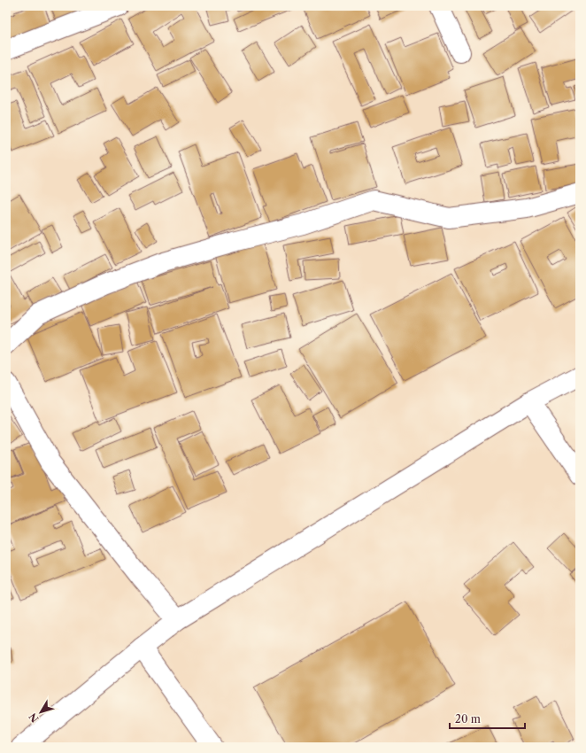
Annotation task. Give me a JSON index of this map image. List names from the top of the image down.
{
  "scale_bar": "20 m",
  "north": "bottom left"
}
